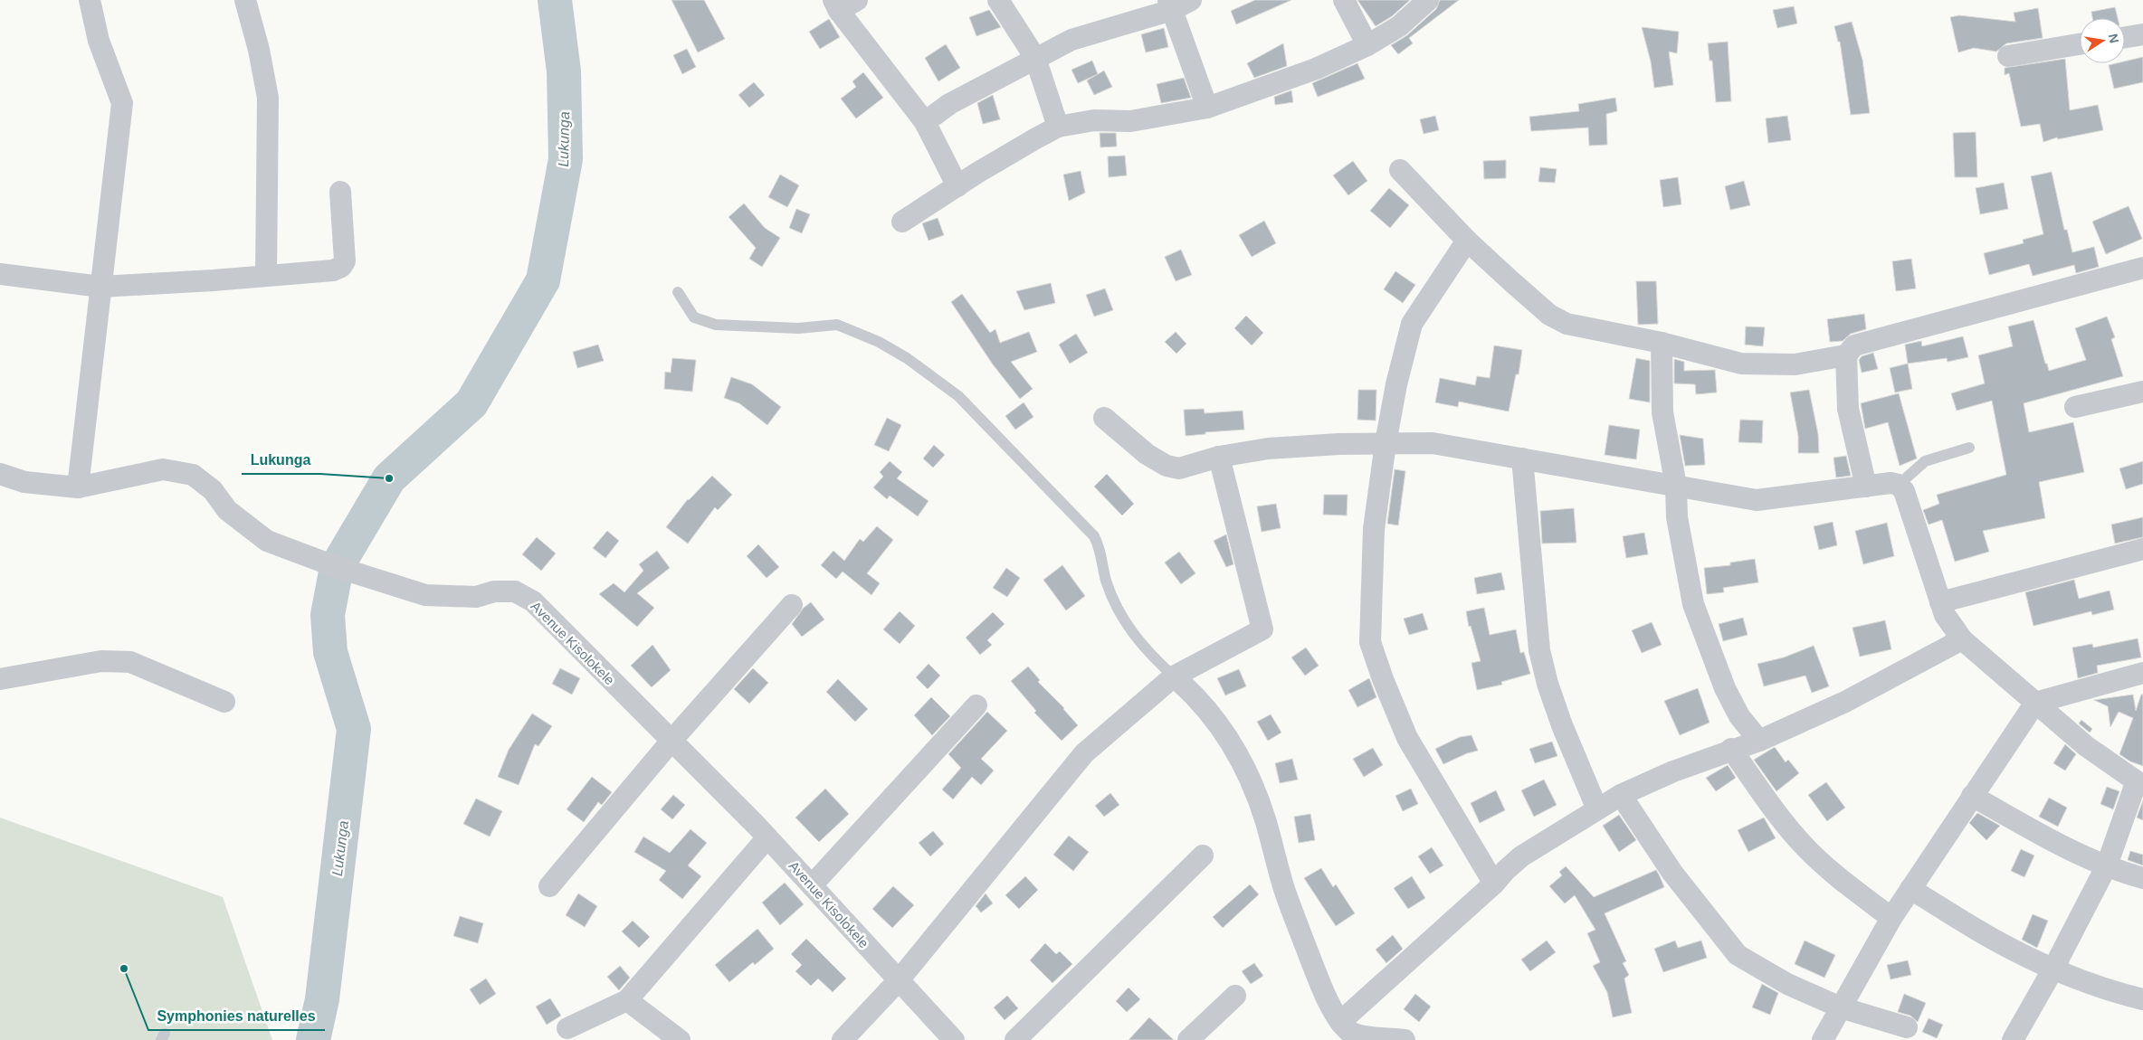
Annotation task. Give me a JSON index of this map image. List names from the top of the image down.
{
  "streets": {
    "street": ["Avenue Kisolokele"]
  },
  "water": ["Lukunga"],
  "places": ["Lukunga", "Symphonies naturelles"],
  "north": "right"
}
